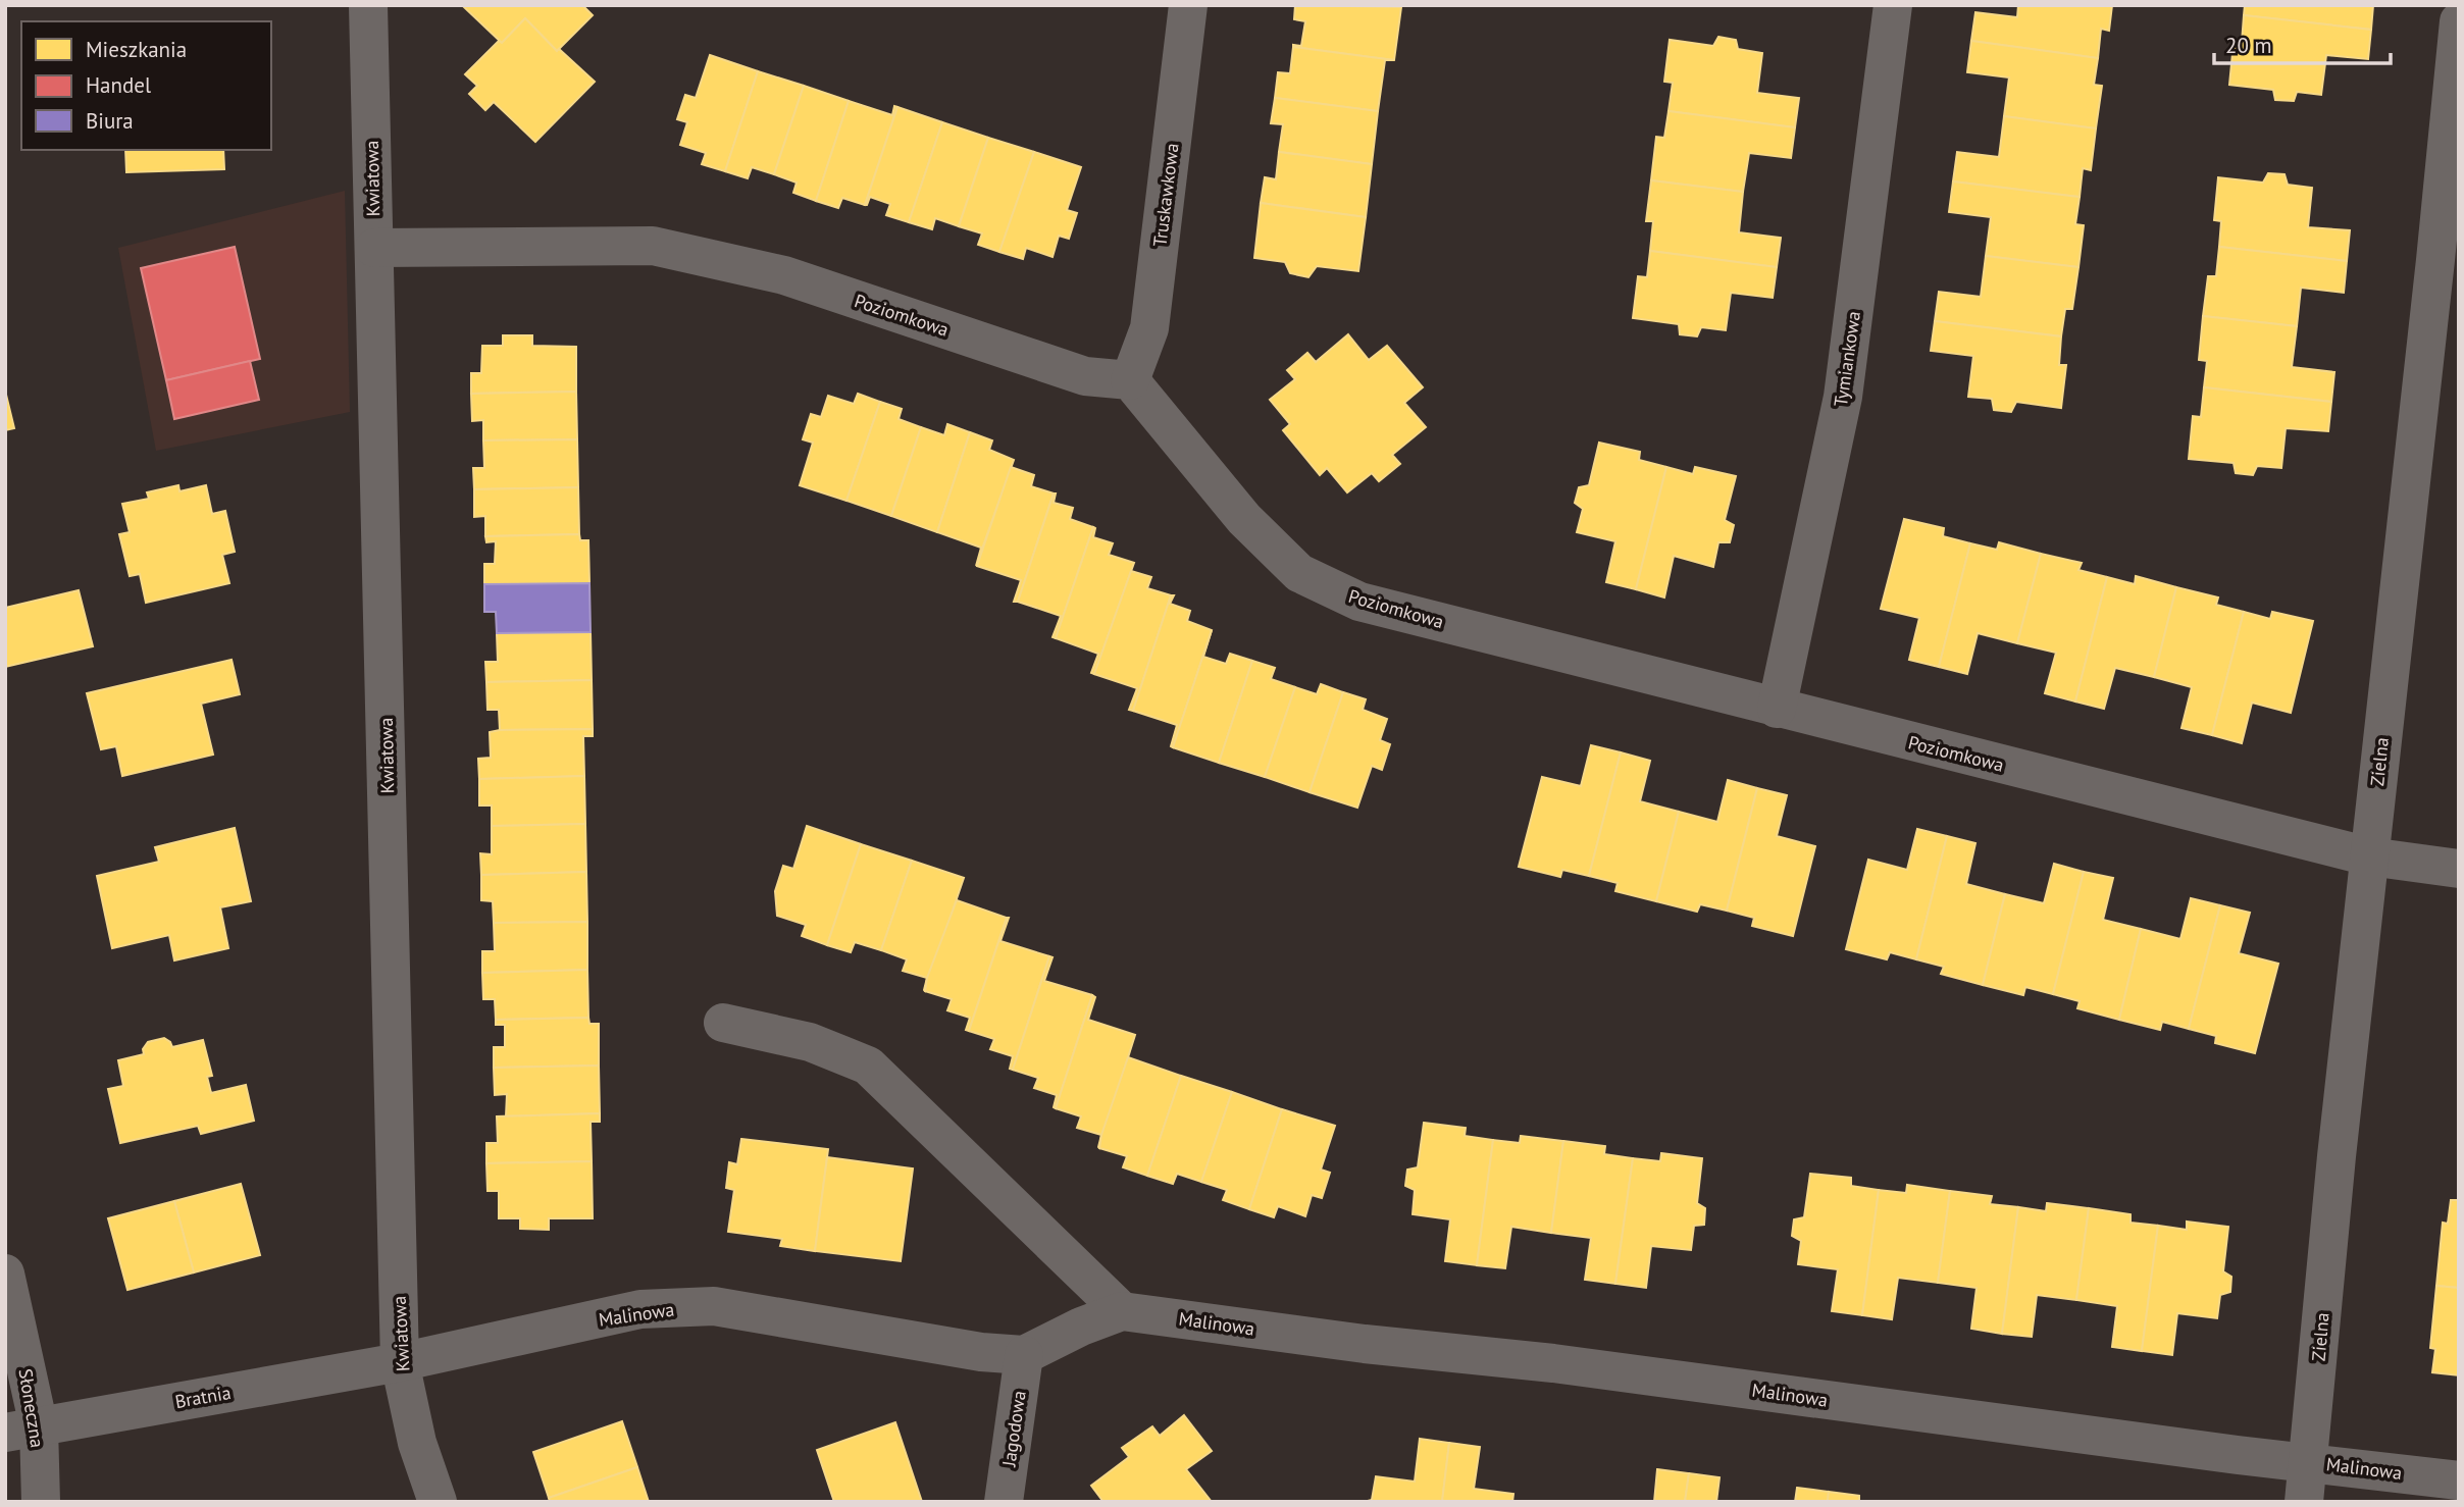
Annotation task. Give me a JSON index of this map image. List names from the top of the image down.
{
  "streets": {
    "street": [
      "Kwiatowa",
      "Truskawkowa",
      "Poziomkowa",
      "Tymiankowa",
      "Zielna",
      "Malinowa",
      "Bratnia",
      "Słoneczna",
      "Jagodowa"
    ]
  },
  "crossings": [
    ["Kwiatowa", "Poziomkowa"],
    ["Kwiatowa", "Malinowa"],
    ["Kwiatowa", "Bratnia"],
    ["Truskawkowa", "Poziomkowa"],
    ["Poziomkowa", "Tymiankowa"],
    ["Poziomkowa", "Zielna"],
    ["Zielna", "Malinowa"],
    ["Malinowa", "Bratnia"],
    ["Malinowa", "Jagodowa"],
    ["Bratnia", "Słoneczna"]
  ],
  "legend": ["Mieszkania", "Handel", "Biura"],
  "scale_bar": "20 m"
}
